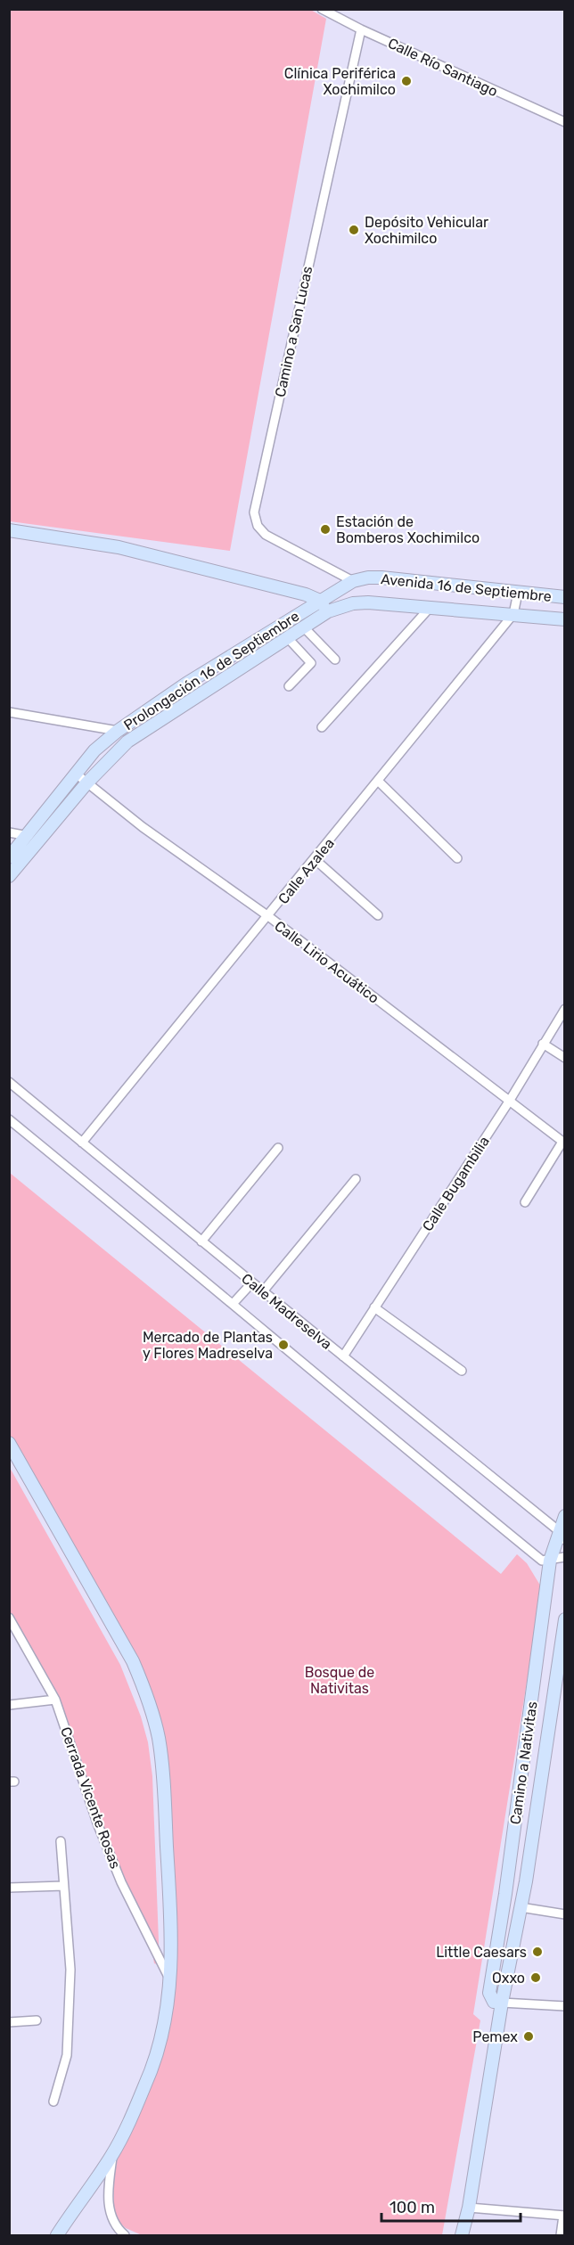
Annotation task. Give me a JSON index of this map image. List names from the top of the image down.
{
  "streets": {
    "main road": ["Avenida 16 de Septiembre", "Prolongación 16 de Septiembre", "Camino a Nativitas"],
    "street": [
      "Calle Río Santiago",
      "Camino a San Lucas",
      "Calle Azalea",
      "Calle Lirio Acuático",
      "Calle Bugambilia",
      "Calle Madreselva",
      "Cerrada Vicente Rosas"
    ]
  },
  "crossings": [
    ["Calle Río Santiago", "Camino a San Lucas"],
    ["Camino a San Lucas", "Avenida 16 de Septiembre"],
    ["Avenida 16 de Septiembre", "Prolongación 16 de Septiembre"],
    ["Avenida 16 de Septiembre", "Calle Azalea"],
    ["Prolongación 16 de Septiembre", "Calle Lirio Acuático"],
    ["Calle Azalea", "Calle Lirio Acuático"],
    ["Calle Azalea", "Calle Madreselva"],
    ["Calle Lirio Acuático", "Calle Bugambilia"],
    ["Calle Bugambilia", "Calle Madreselva"],
    ["Calle Madreselva", "Camino a Nativitas"]
  ],
  "parks": ["Bosque de Nativitas"],
  "places": [
    "Clínica Periférica Xochimilco",
    "Depósito Vehicular Xochimilco",
    "Estación de Bomberos Xochimilco",
    "Mercado de Plantas y Flores Madreselva",
    "Little Caesars",
    "Oxxo",
    "Pemex"
  ],
  "scale_bar": "100 m"
}
